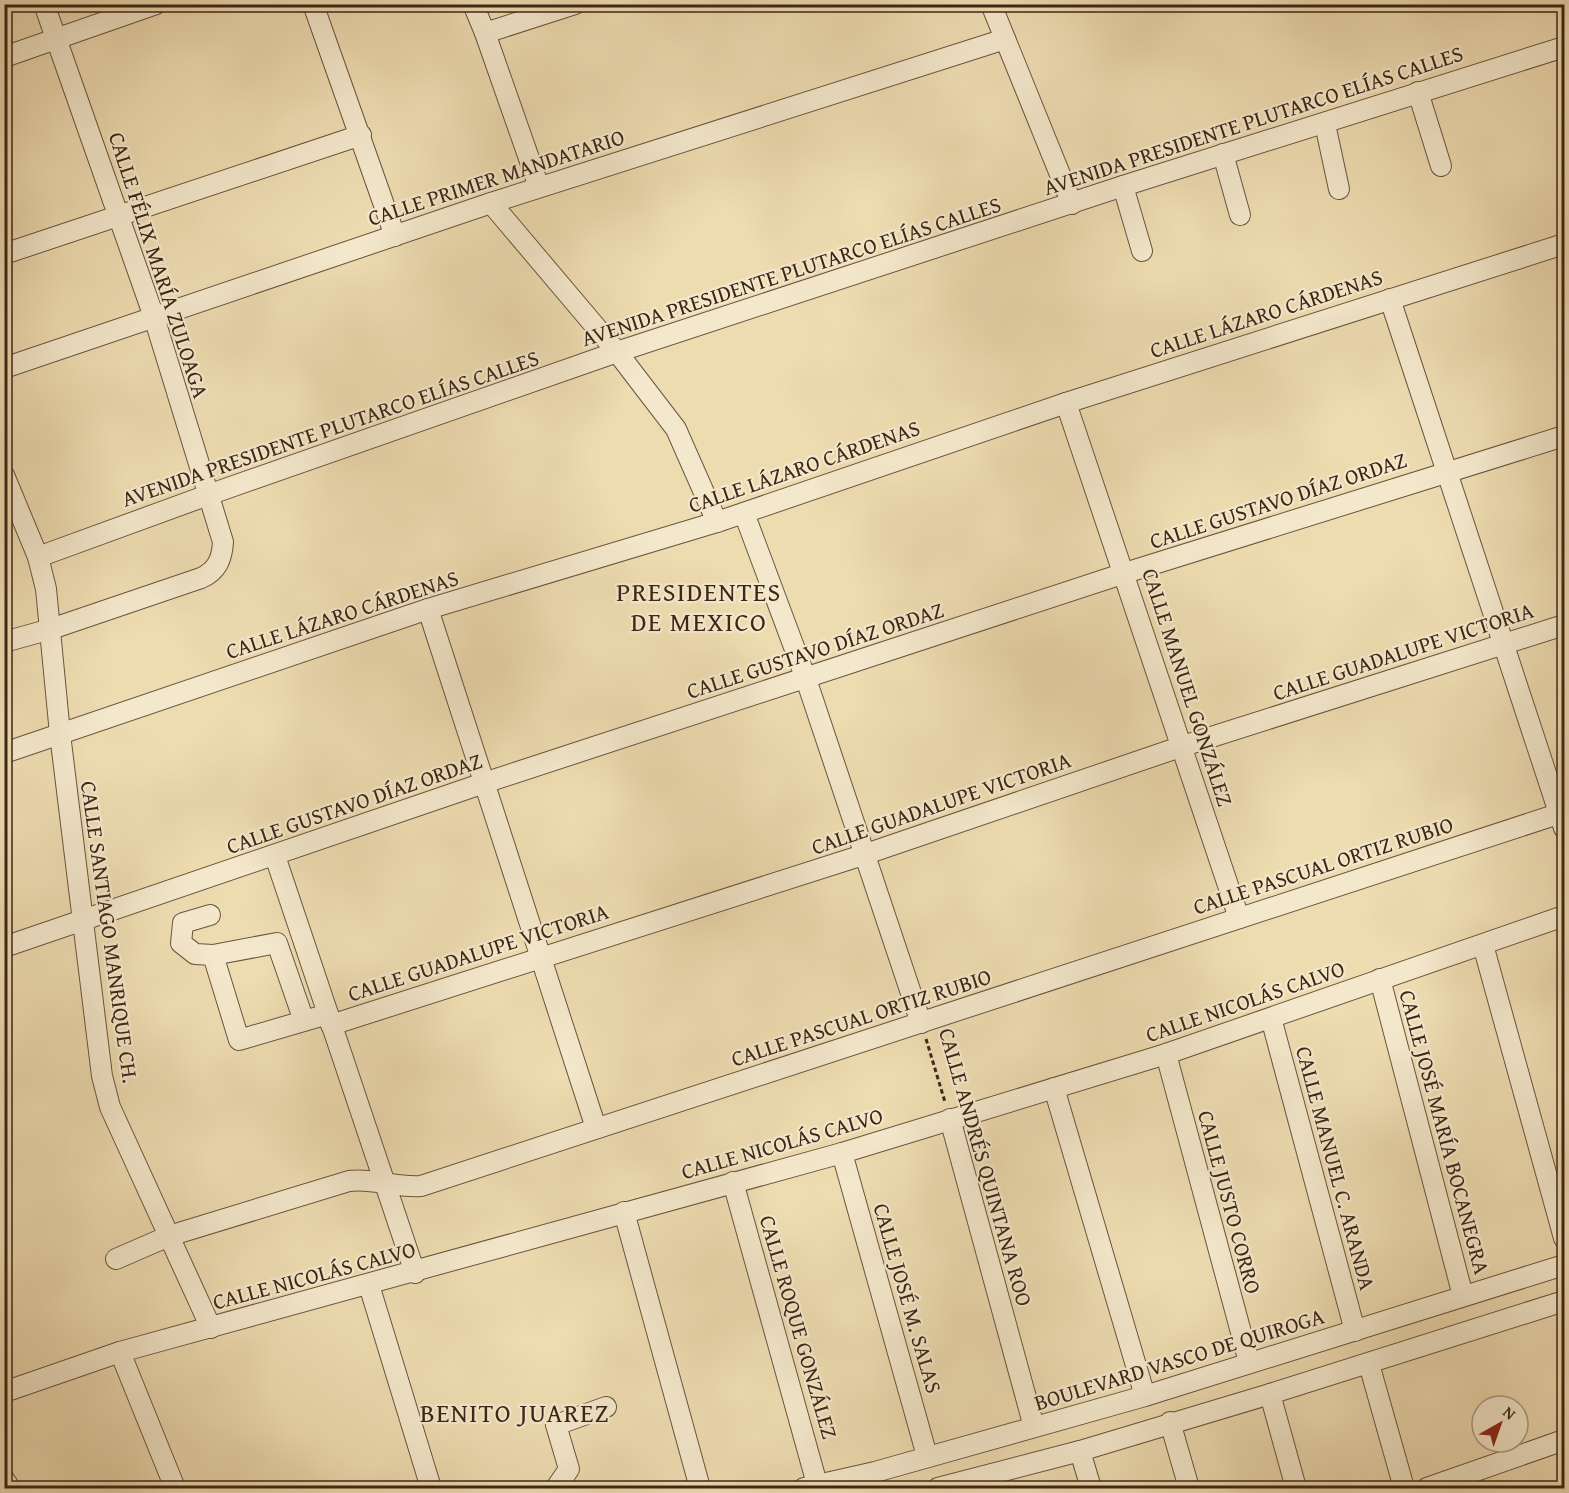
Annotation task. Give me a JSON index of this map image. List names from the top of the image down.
{
  "streets": {
    "street": [
      "AVENIDA PRESIDENTE PLUTARCO ELÍAS CALLES",
      "CALLE PRIMER MANDATARIO",
      "CALLE FÉLIX MARÍA ZULOAGA",
      "CALLE LÁZARO CÁRDENAS",
      "CALLE GUSTAVO DÍAZ ORDAZ",
      "CALLE GUADALUPE VICTORIA",
      "CALLE MANUEL GONZÁLEZ",
      "CALLE PASCUAL ORTIZ RUBIO",
      "CALLE SANTIAGO MANRIQUE CH.",
      "CALLE NICOLÁS CALVO",
      "CALLE JOSÉ MARÍA BOCANEGRA",
      "CALLE ANDRÉS QUINTANA ROO",
      "CALLE MANUEL C. ARANDA",
      "CALLE JUSTO CORRO",
      "CALLE JOSÉ M. SALAS",
      "CALLE ROQUE GONZÁLEZ",
      "BOULEVARD VASCO DE QUIROGA"
    ]
  },
  "crossings": [
    ["AVENIDA PRESIDENTE PLUTARCO ELÍAS CALLES", "CALLE FÉLIX MARÍA ZULOAGA"],
    ["AVENIDA PRESIDENTE PLUTARCO ELÍAS CALLES", "CALLE SANTIAGO MANRIQUE CH."],
    ["CALLE PRIMER MANDATARIO", "CALLE FÉLIX MARÍA ZULOAGA"],
    ["CALLE FÉLIX MARÍA ZULOAGA", "CALLE SANTIAGO MANRIQUE CH."],
    ["CALLE LÁZARO CÁRDENAS", "CALLE MANUEL GONZÁLEZ"],
    ["CALLE LÁZARO CÁRDENAS", "CALLE SANTIAGO MANRIQUE CH."],
    ["CALLE LÁZARO CÁRDENAS", "CALLE ANDRÉS QUINTANA ROO"],
    ["CALLE GUSTAVO DÍAZ ORDAZ", "CALLE MANUEL GONZÁLEZ"],
    ["CALLE GUSTAVO DÍAZ ORDAZ", "CALLE SANTIAGO MANRIQUE CH."],
    ["CALLE GUSTAVO DÍAZ ORDAZ", "CALLE ANDRÉS QUINTANA ROO"],
    ["CALLE GUADALUPE VICTORIA", "CALLE MANUEL GONZÁLEZ"],
    ["CALLE GUADALUPE VICTORIA", "CALLE ANDRÉS QUINTANA ROO"],
    ["CALLE MANUEL GONZÁLEZ", "CALLE PASCUAL ORTIZ RUBIO"],
    ["CALLE PASCUAL ORTIZ RUBIO", "CALLE SANTIAGO MANRIQUE CH."],
    ["CALLE PASCUAL ORTIZ RUBIO", "CALLE ANDRÉS QUINTANA ROO"],
    ["CALLE SANTIAGO MANRIQUE CH.", "CALLE NICOLÁS CALVO"],
    ["CALLE NICOLÁS CALVO", "CALLE JOSÉ MARÍA BOCANEGRA"],
    ["CALLE NICOLÁS CALVO", "CALLE ANDRÉS QUINTANA ROO"],
    ["CALLE NICOLÁS CALVO", "CALLE MANUEL C. ARANDA"],
    ["CALLE NICOLÁS CALVO", "CALLE JUSTO CORRO"],
    ["CALLE NICOLÁS CALVO", "CALLE JOSÉ M. SALAS"],
    ["CALLE NICOLÁS CALVO", "CALLE ROQUE GONZÁLEZ"],
    ["CALLE JOSÉ MARÍA BOCANEGRA", "BOULEVARD VASCO DE QUIROGA"],
    ["CALLE ANDRÉS QUINTANA ROO", "BOULEVARD VASCO DE QUIROGA"],
    ["CALLE MANUEL C. ARANDA", "BOULEVARD VASCO DE QUIROGA"],
    ["CALLE JUSTO CORRO", "BOULEVARD VASCO DE QUIROGA"],
    ["CALLE JOSÉ M. SALAS", "BOULEVARD VASCO DE QUIROGA"],
    ["CALLE ROQUE GONZÁLEZ", "BOULEVARD VASCO DE QUIROGA"]
  ],
  "districts": ["PRESIDENTES DE MEXICO", "BENITO JUAREZ"],
  "north": "top right"
}
